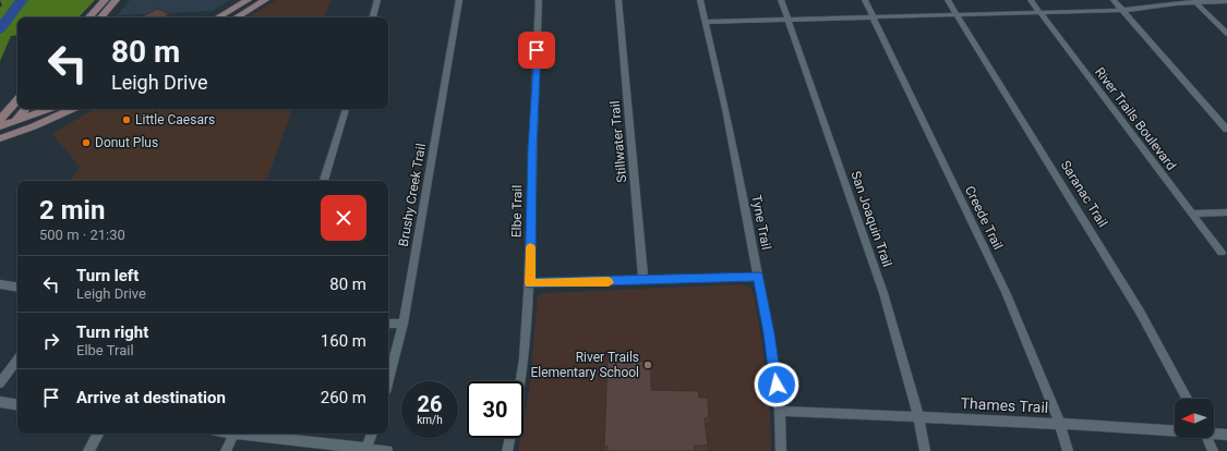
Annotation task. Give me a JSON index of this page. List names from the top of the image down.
{
  "streets": {
    "street": [
      "River Trails Boulevard",
      "Stillwater Trail",
      "Saranac Trail",
      "Brushy Creek Trail",
      "Elbe Trail",
      "Creede Trail",
      "San Joaquin Trail",
      "Tyne Trail",
      "Thames Trail"
    ]
  },
  "crossings": [
    ["Creede Trail", "Thames Trail"],
    ["San Joaquin Trail", "Thames Trail"],
    ["Tyne Trail", "Thames Trail"]
  ],
  "places": ["Little Caesars", "Donut Plus", "River Trails Elementary School"],
  "north": "left",
  "page": {
    "turn": ["80 m", "Leigh Drive"],
    "heading": ["2 min", "500 m · 21:30"],
    "list": [
      {
        "name": "Turn left",
        "note": "Leigh Drive",
        "value": "80 m"
      },
      {
        "name": "Turn right",
        "note": "Elbe Trail",
        "value": "160 m"
      },
      {
        "name": "Arrive at destination",
        "value": "260 m"
      }
    ],
    "speed": "26 km/h",
    "limit": "30"
  }
}
